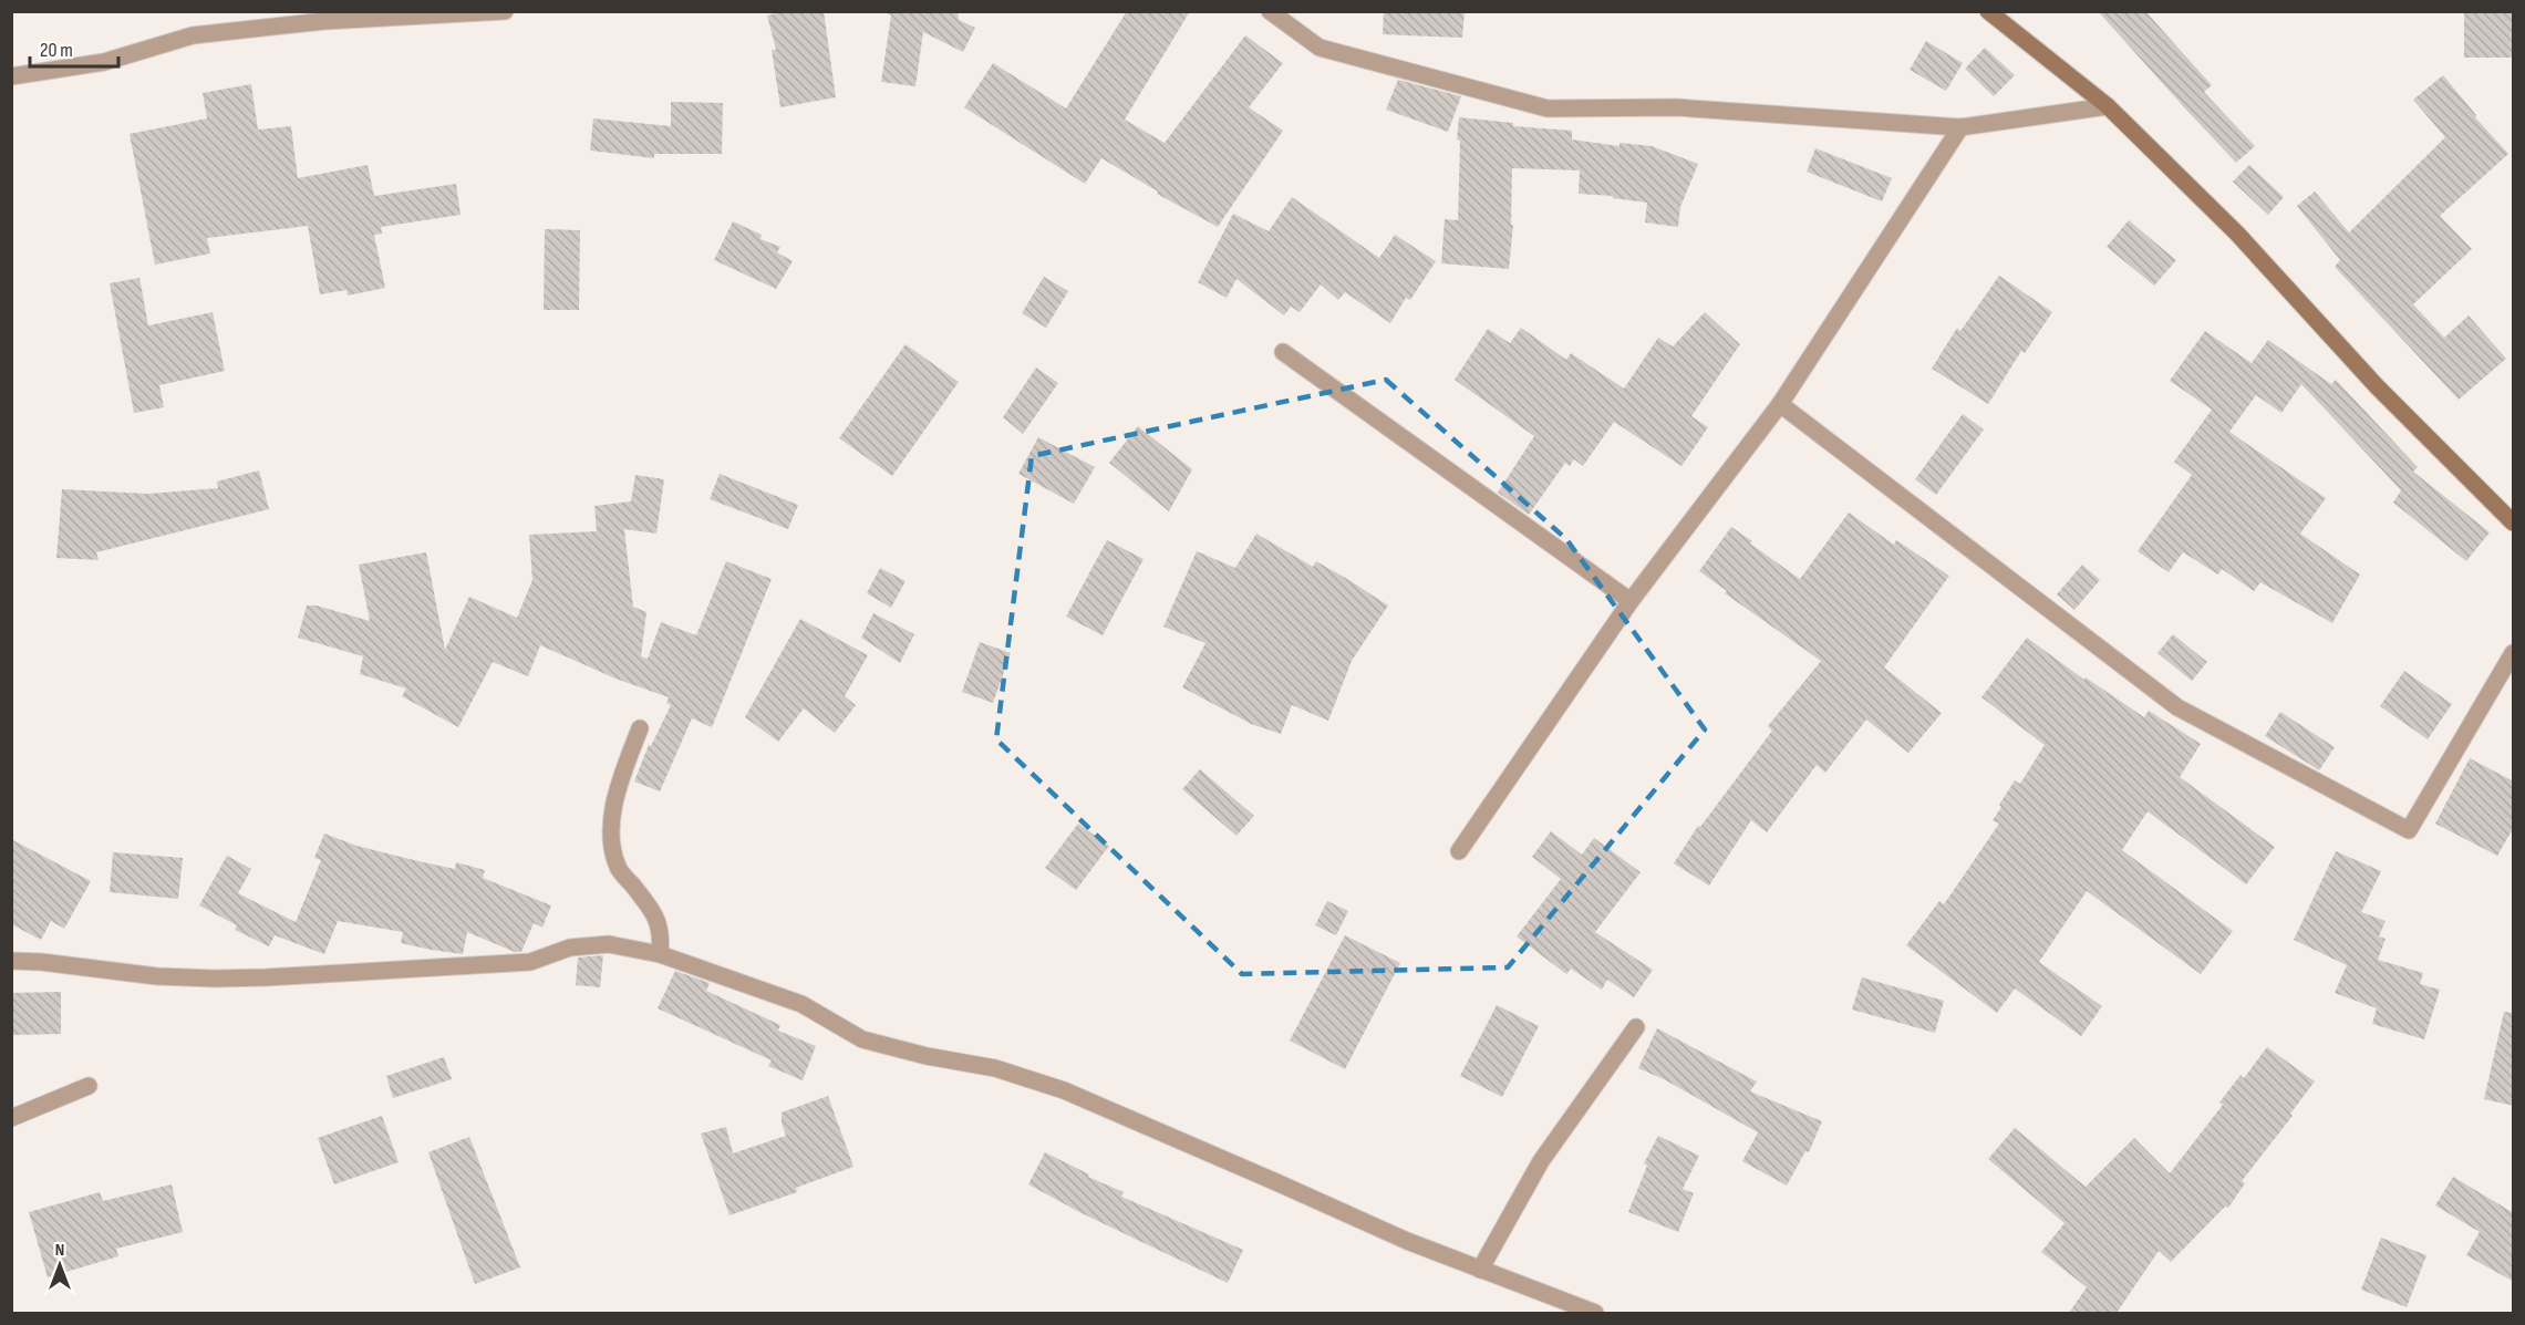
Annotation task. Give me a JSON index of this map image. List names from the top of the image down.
{
  "scale_bar": "20 m",
  "north": "top"
}
